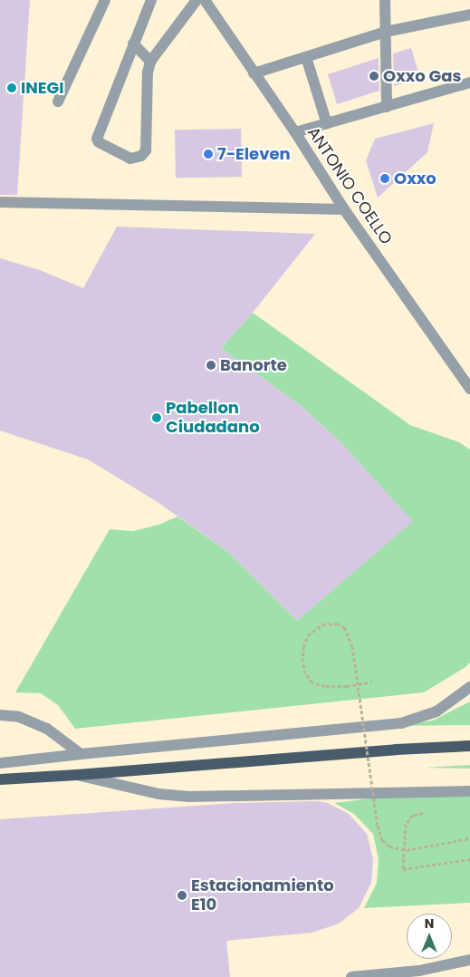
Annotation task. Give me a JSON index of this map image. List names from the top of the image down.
{
  "streets": {
    "street": ["ANTONIO COELLO"]
  },
  "places": [
    "Oxxo Gas",
    "INEGI",
    "7-Eleven",
    "Oxxo",
    "Banorte",
    "Pabellon Ciudadano",
    "Estacionamiento E10"
  ],
  "north": "top"
}
